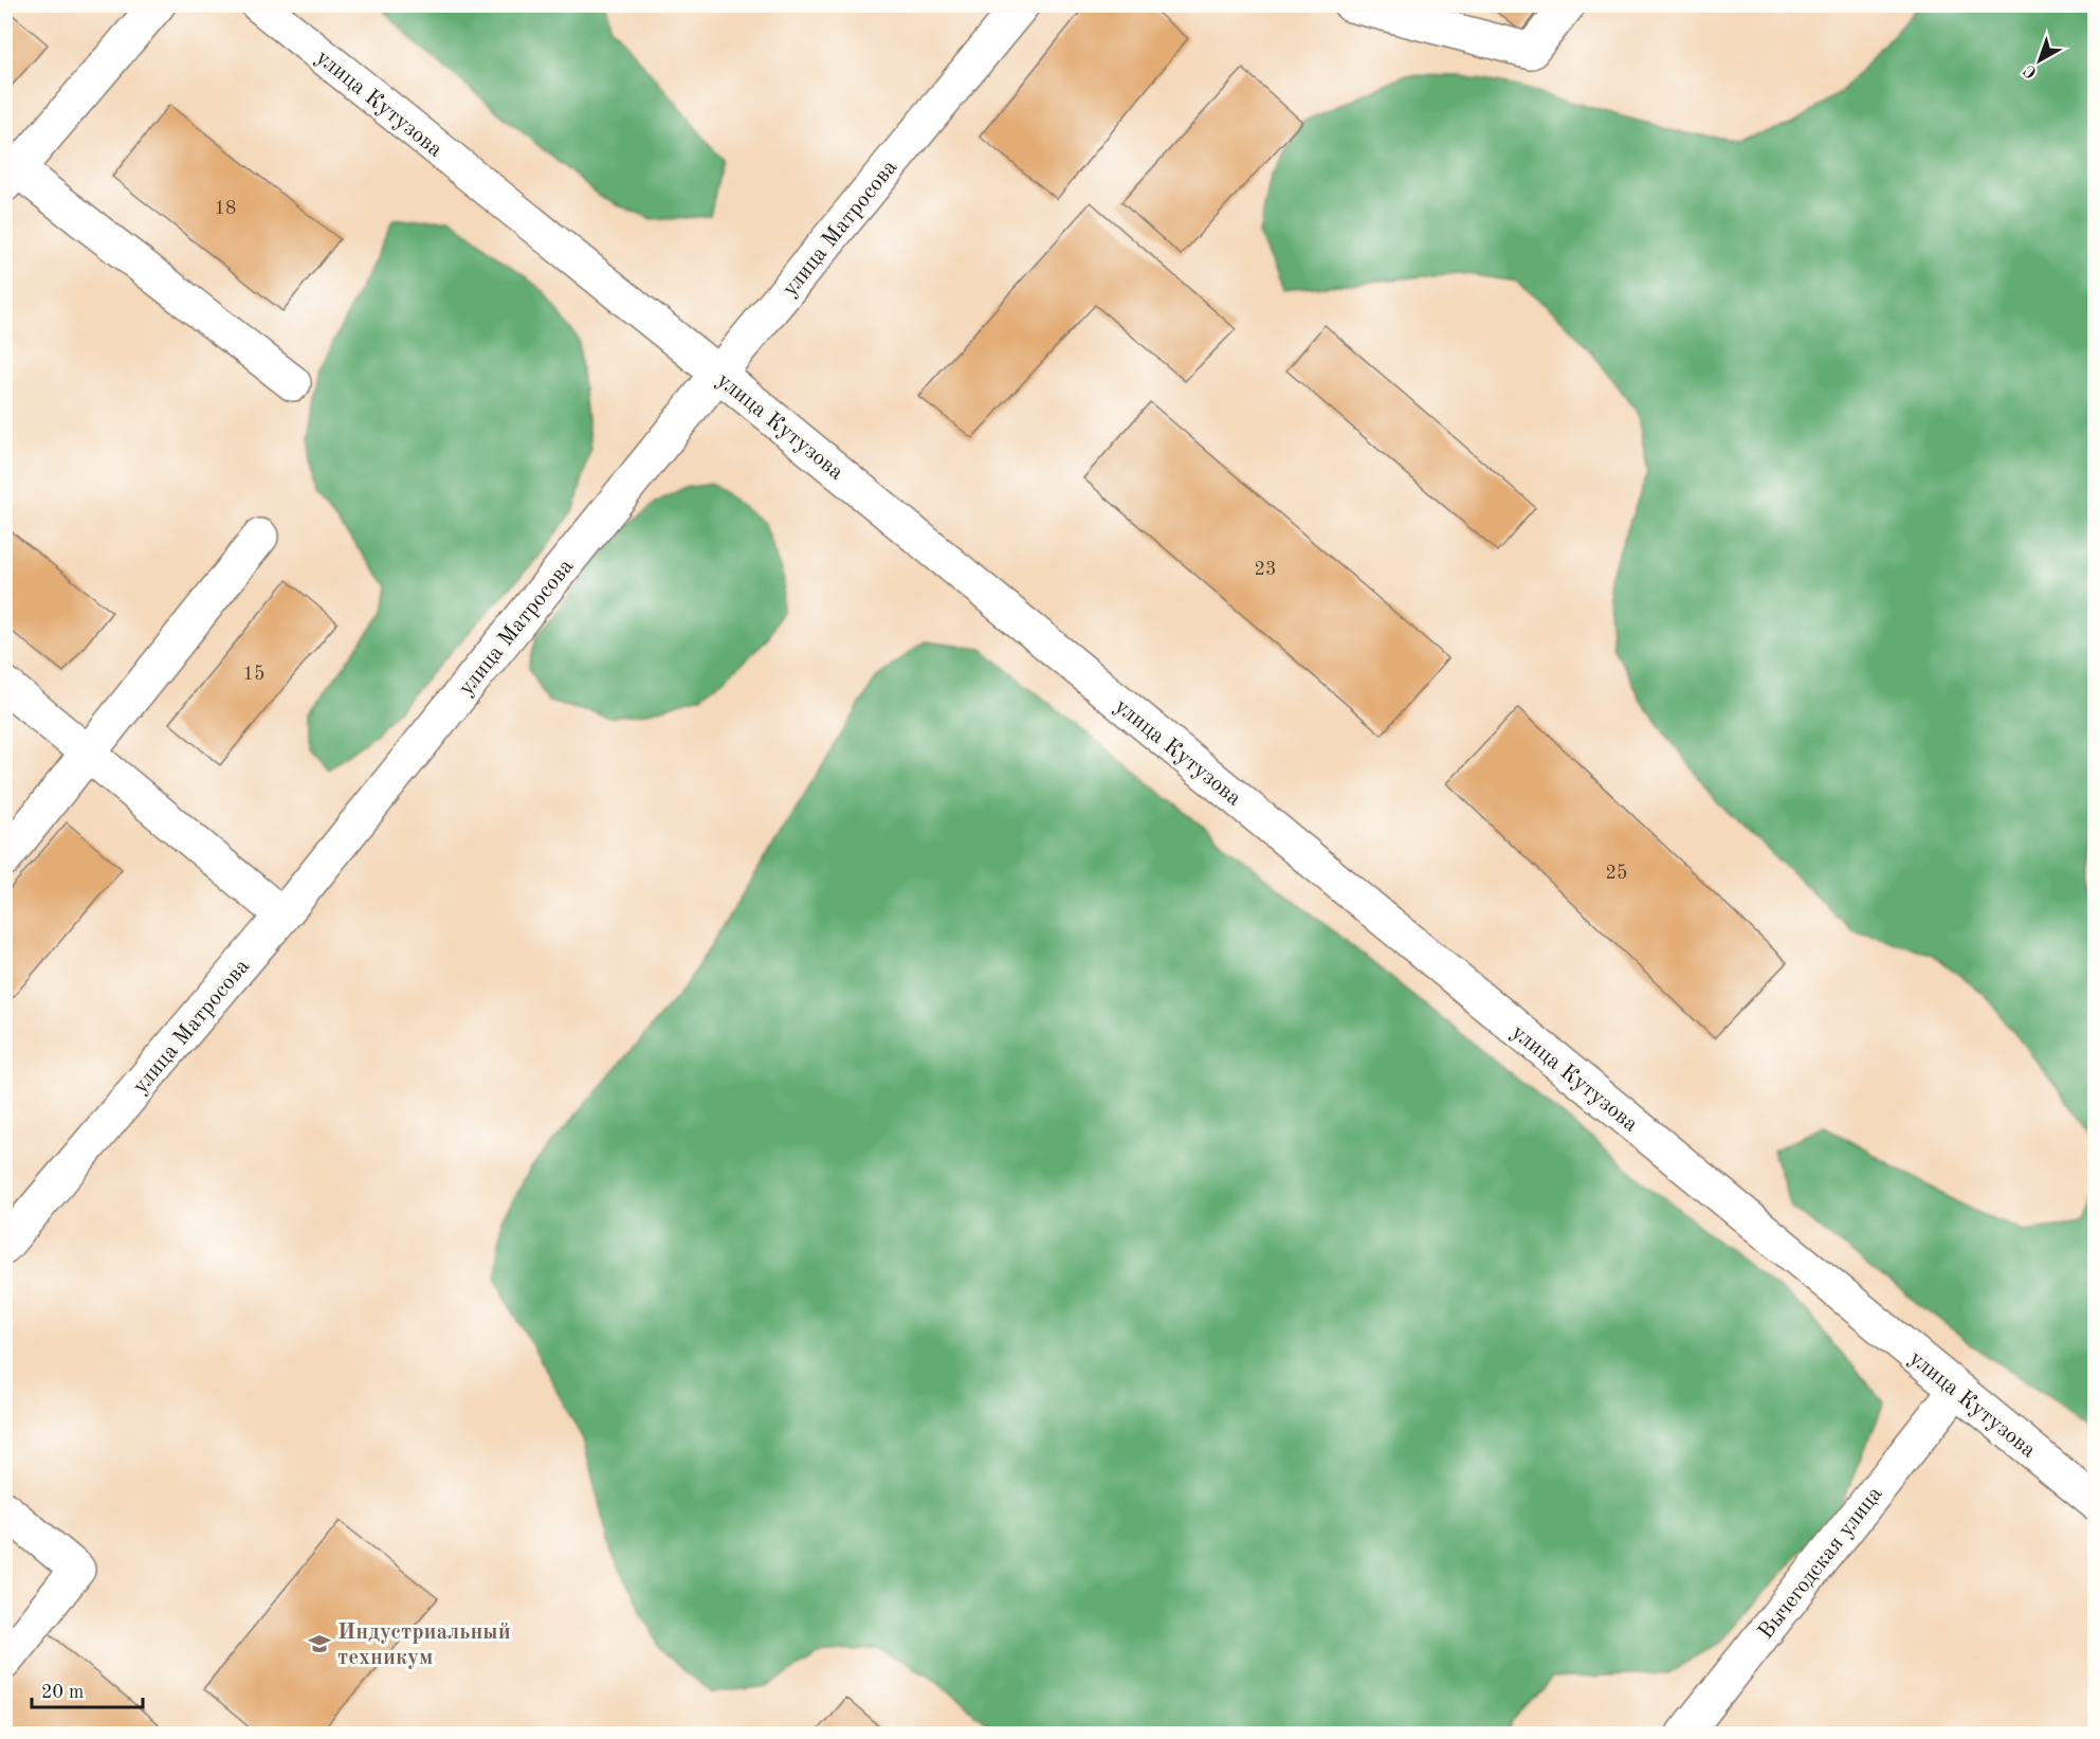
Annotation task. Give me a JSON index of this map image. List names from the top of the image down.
{
  "streets": {
    "street": ["улица Кутузова", "улица Матросова", "Вычегодская улица"]
  },
  "crossings": [
    ["улица Кутузова", "улица Матросова"],
    ["улица Кутузова", "Вычегодская улица"]
  ],
  "places": {
    "school or university": ["Индустриальный техникум"]
  },
  "house_numbers": [
    "18",
    "23",
    "15",
    "25"
  ],
  "scale_bar": "20 m",
  "north": "bottom left"
}
